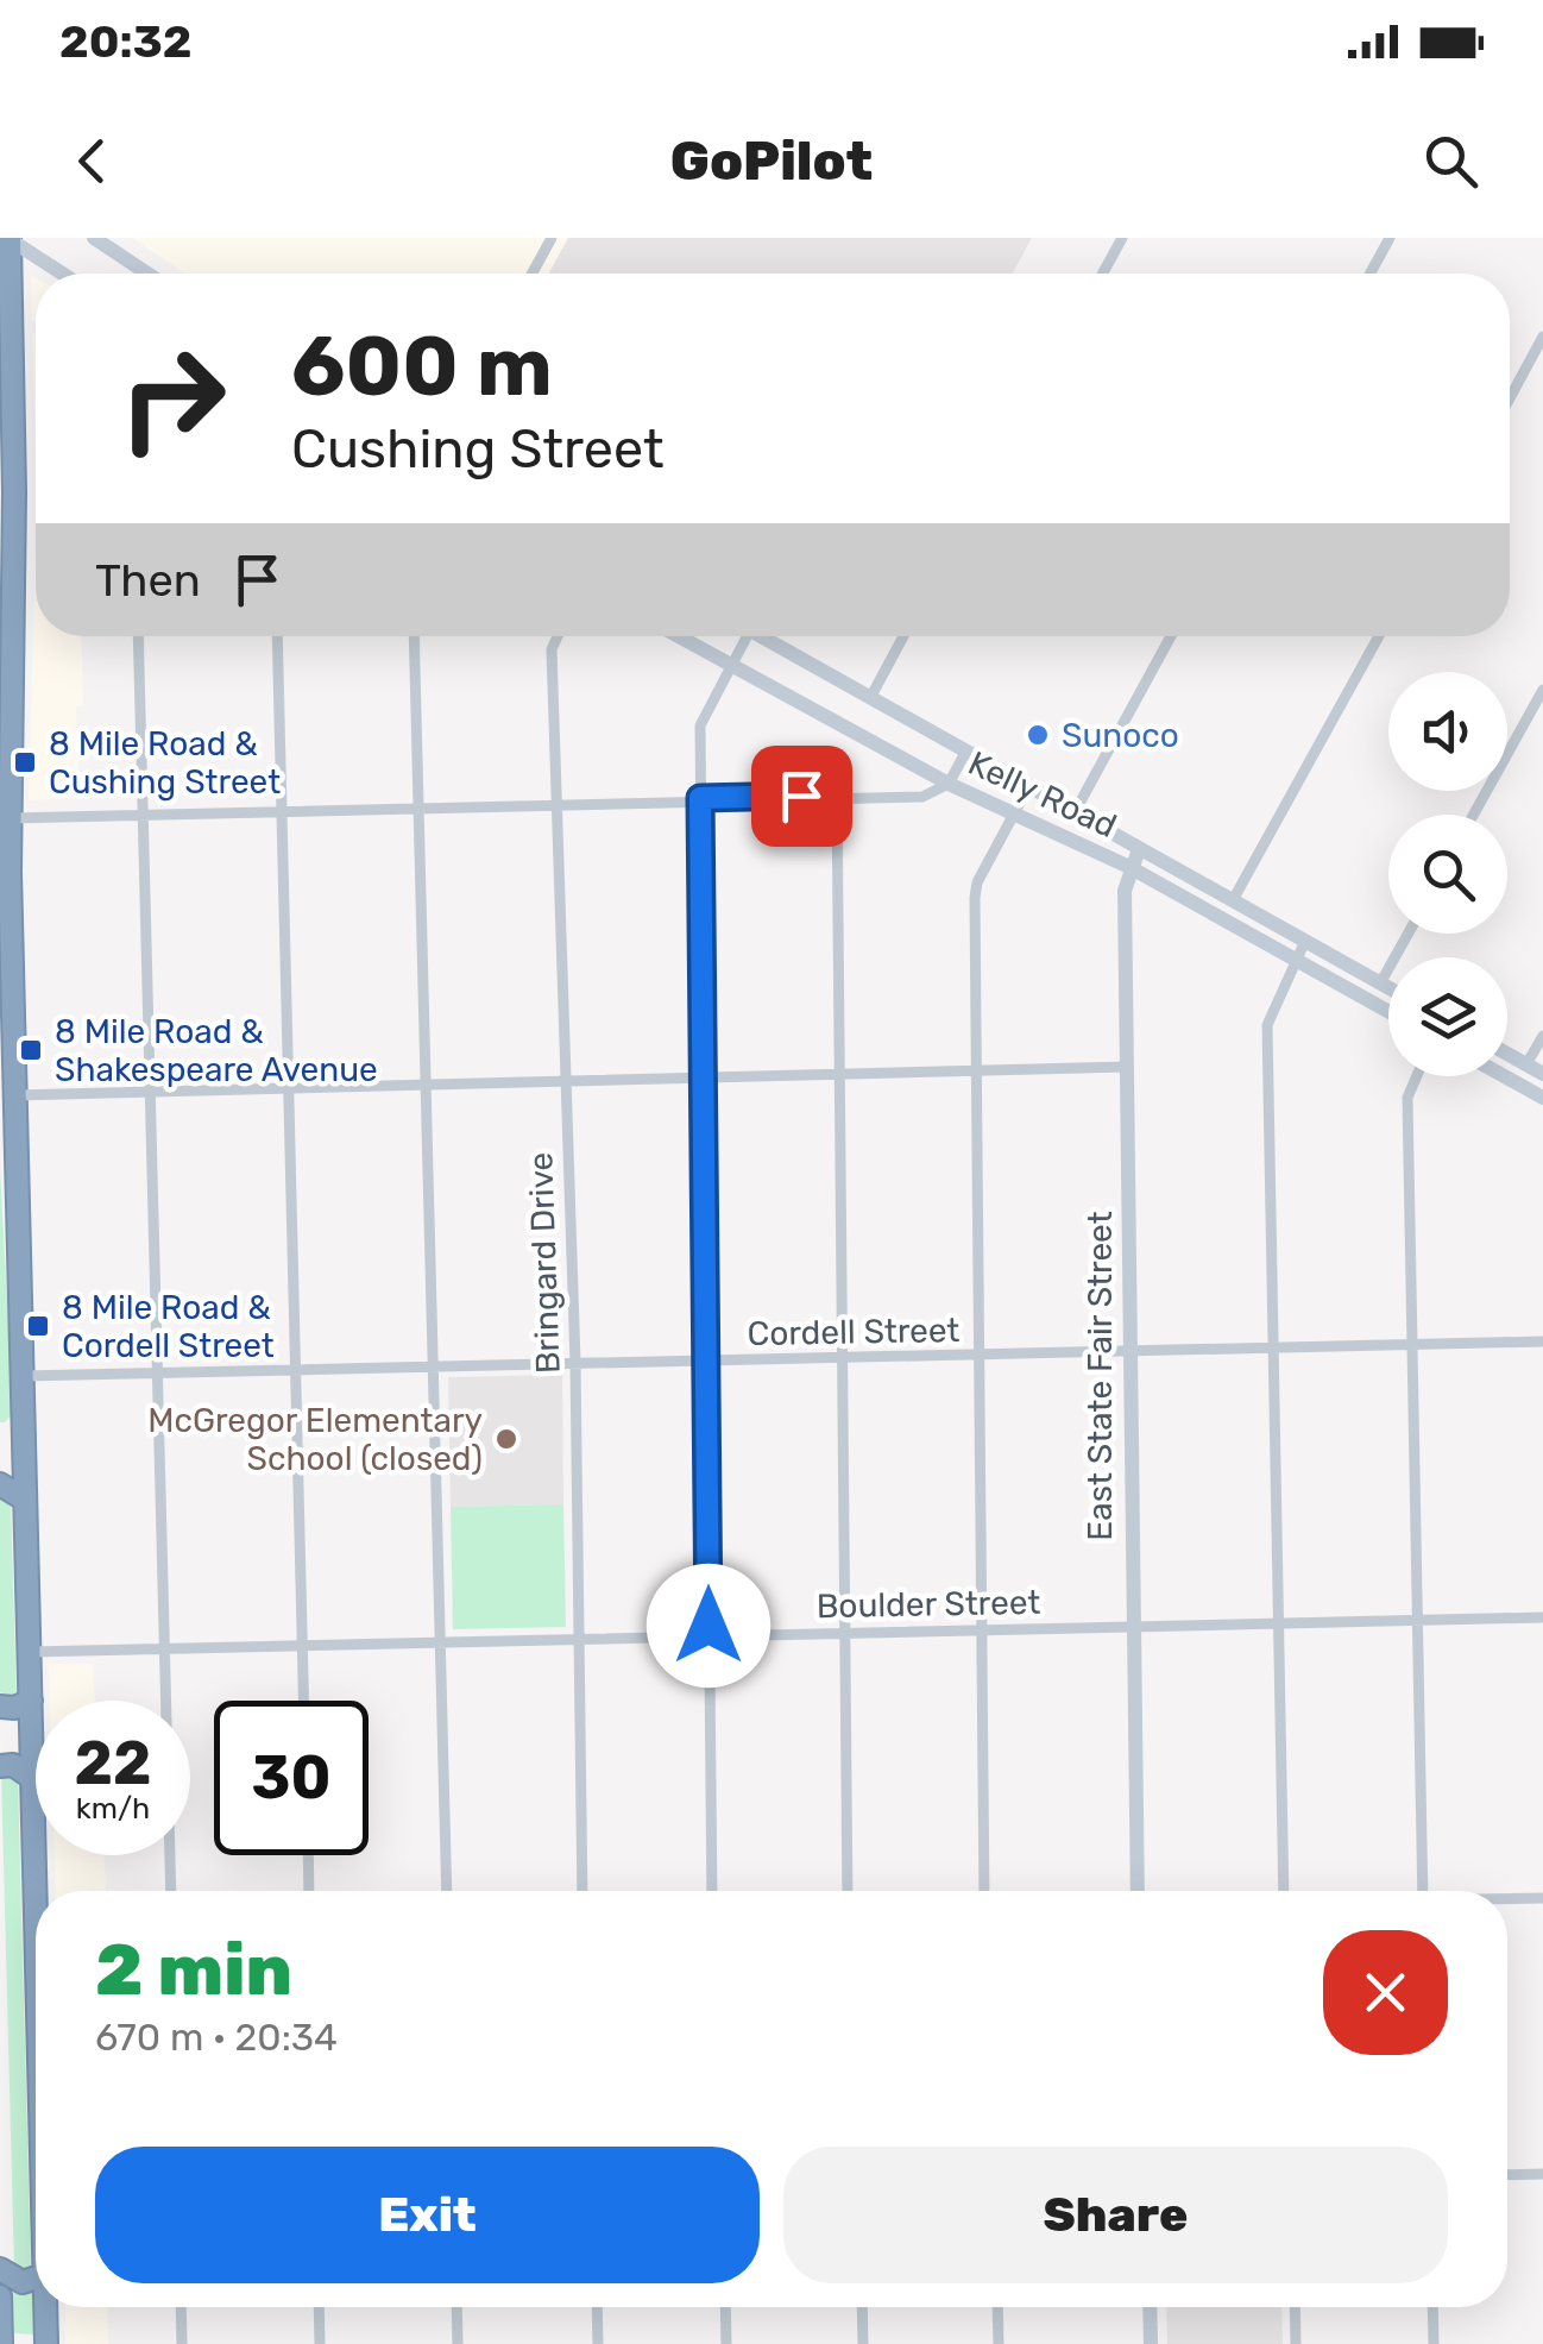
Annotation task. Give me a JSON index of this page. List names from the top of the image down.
{
  "streets": {
    "street": [
      "Kelly Road",
      "Bringard Drive",
      "Cordell Street",
      "East State Fair Street",
      "Boulder Street"
    ]
  },
  "crossings": [
    ["Kelly Road", "East State Fair Street"],
    ["Bringard Drive", "Cordell Street"],
    ["Bringard Drive", "Boulder Street"],
    ["Cordell Street", "East State Fair Street"],
    ["East State Fair Street", "Boulder Street"]
  ],
  "places": {
    "other": ["Sunoco", "McGregor Elementary School (closed)"],
    "transit": ["8 Mile Road & Cushing Street", "8 Mile Road & Shakespeare Avenue", "8 Mile Road & Cordell Street"]
  },
  "page": {
    "status": "20:32",
    "header": "GoPilot",
    "turn": ["600 m", "Cushing Street"],
    "then": "Then",
    "speed": "22 km/h",
    "limit": "30",
    "heading": ["2 min", "670 m · 20:34"],
    "buttons": ["Exit", "Share"]
  }
}
